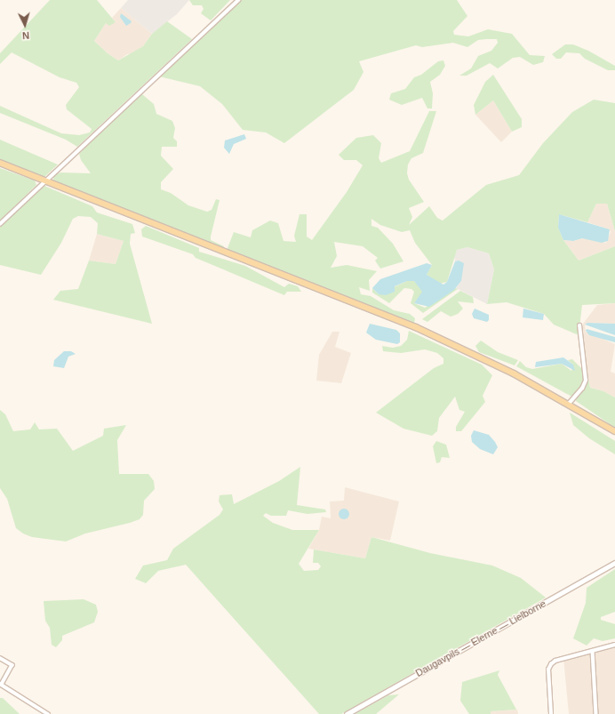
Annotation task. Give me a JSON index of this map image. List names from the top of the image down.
{
  "streets": {
    "main road": ["Daugavpils — Elerne — Lielborne"]
  },
  "north": "bottom"
}
